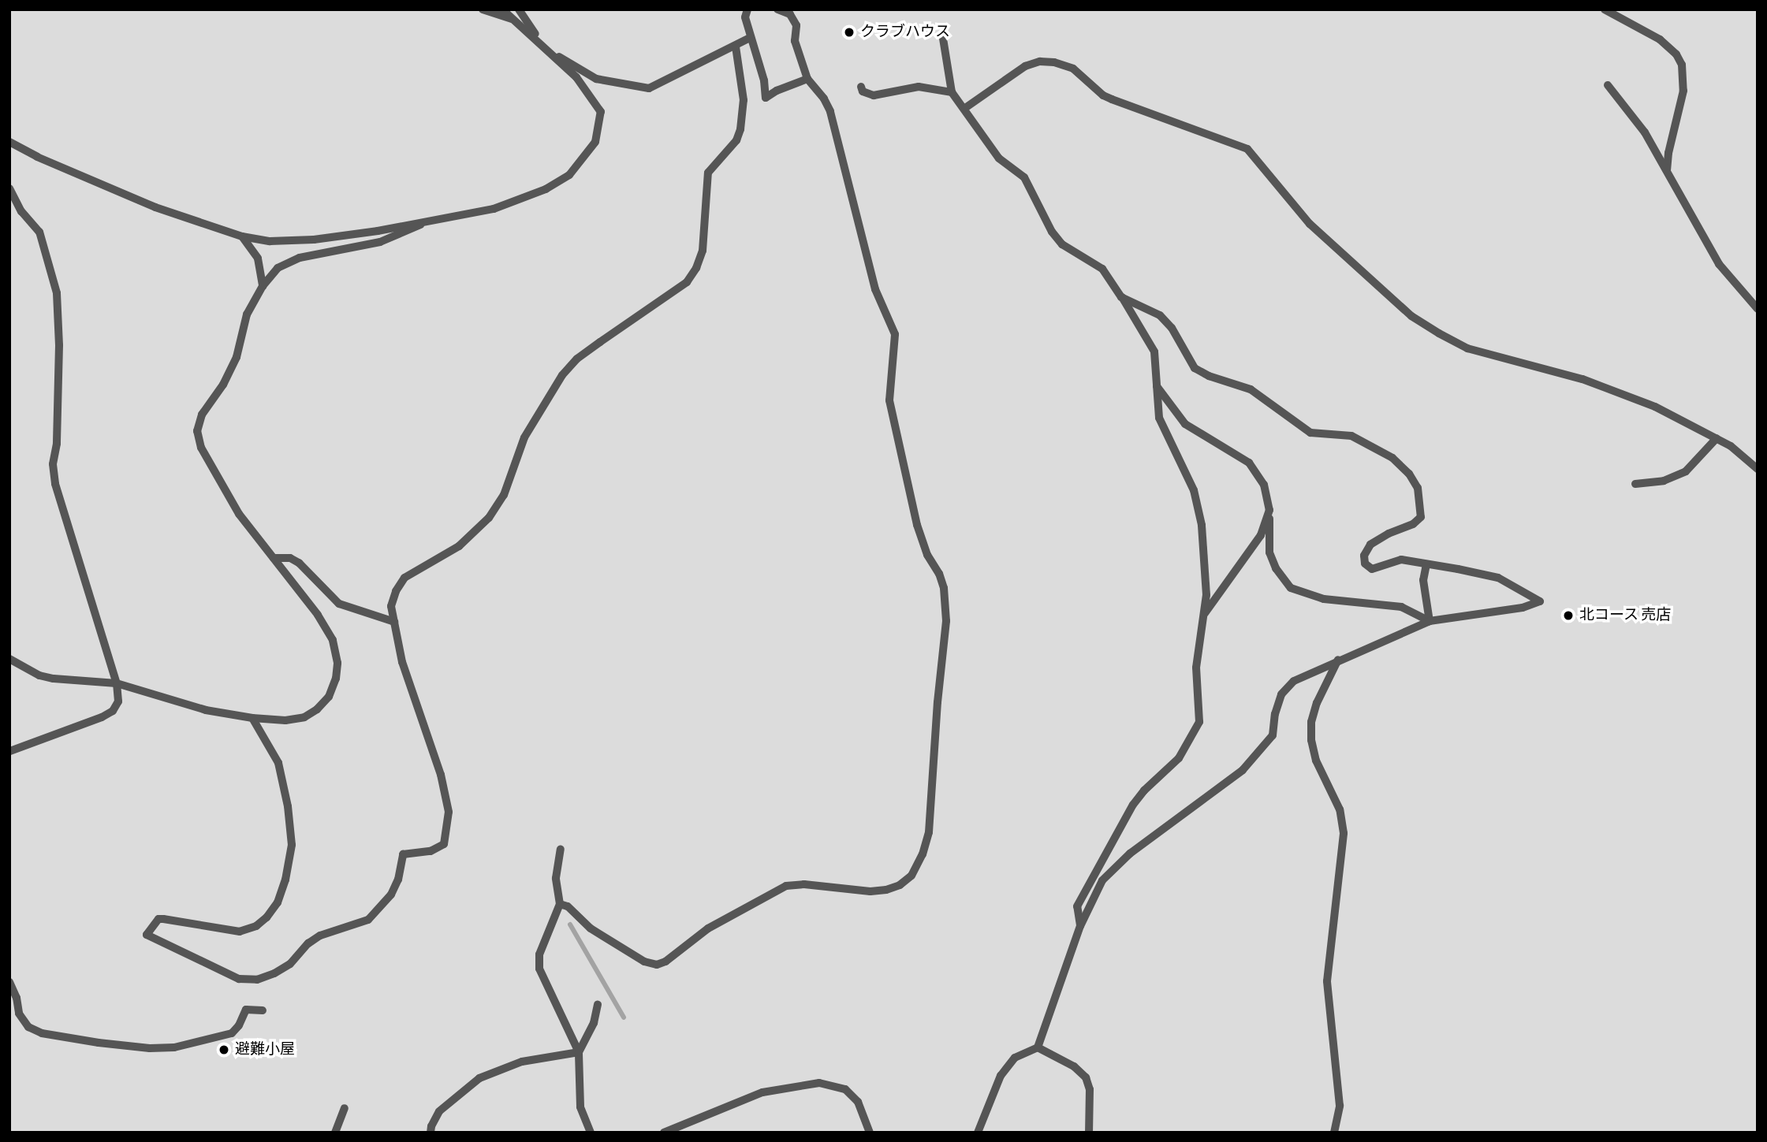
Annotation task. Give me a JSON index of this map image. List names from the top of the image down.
{
  "places": ["クラブハウス", "北コース 売店", "避難小屋"]
}
